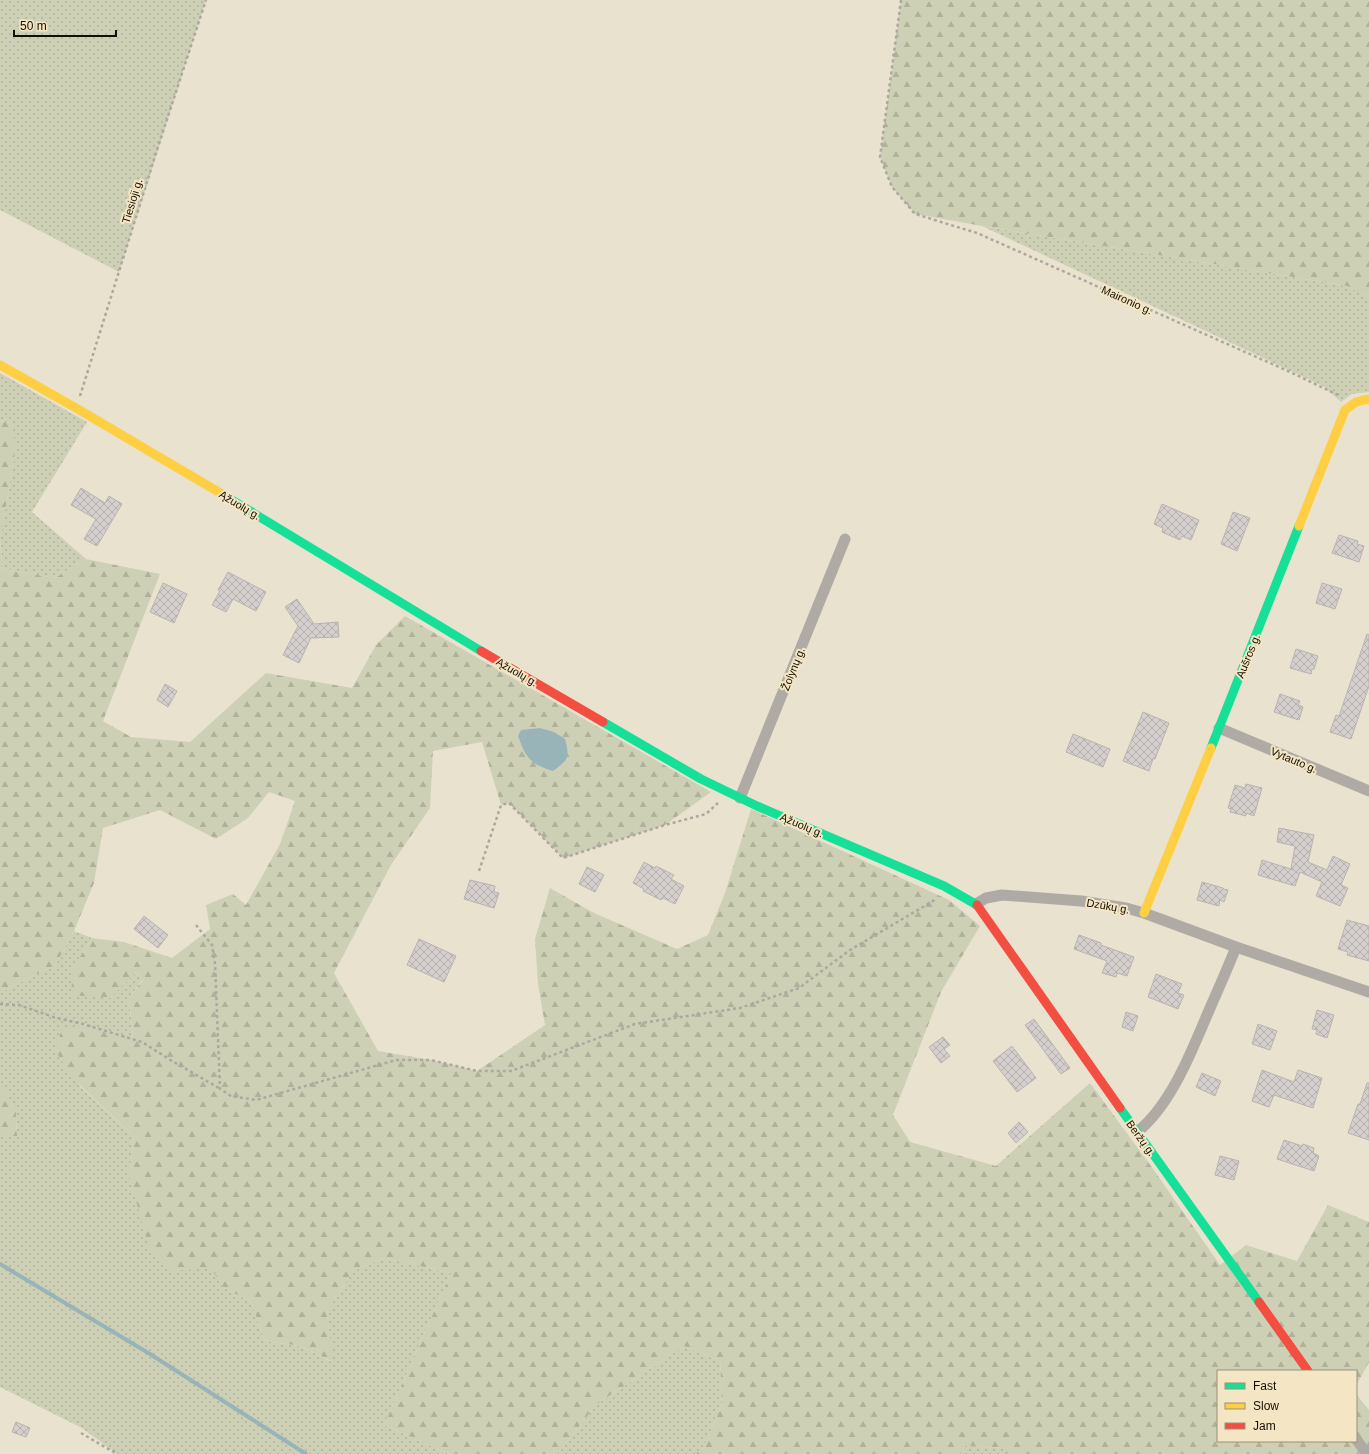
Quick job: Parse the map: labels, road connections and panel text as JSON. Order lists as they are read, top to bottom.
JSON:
{
  "streets": {
    "street": [
      "Ąžuolų g.",
      "Aušros g.",
      "Žolynų g.",
      "Vytauto g.",
      "Dzūkų g.",
      "Beržų g."
    ],
    "path": ["Tiesioji g.", "Maironio g."]
  },
  "crossings": [
    ["Tiesioji g.", "Ąžuolų g."],
    ["Maironio g.", "Aušros g."],
    ["Ąžuolų g.", "Žolynų g."],
    ["Ąžuolų g.", "Dzūkų g."],
    ["Ąžuolų g.", "Beržų g."],
    ["Aušros g.", "Vytauto g."],
    ["Aušros g.", "Dzūkų g."],
    ["Dzūkų g.", "Beržų g."]
  ],
  "legend": ["Fast", "Slow", "Jam"],
  "scale_bar": "50 m"
}
